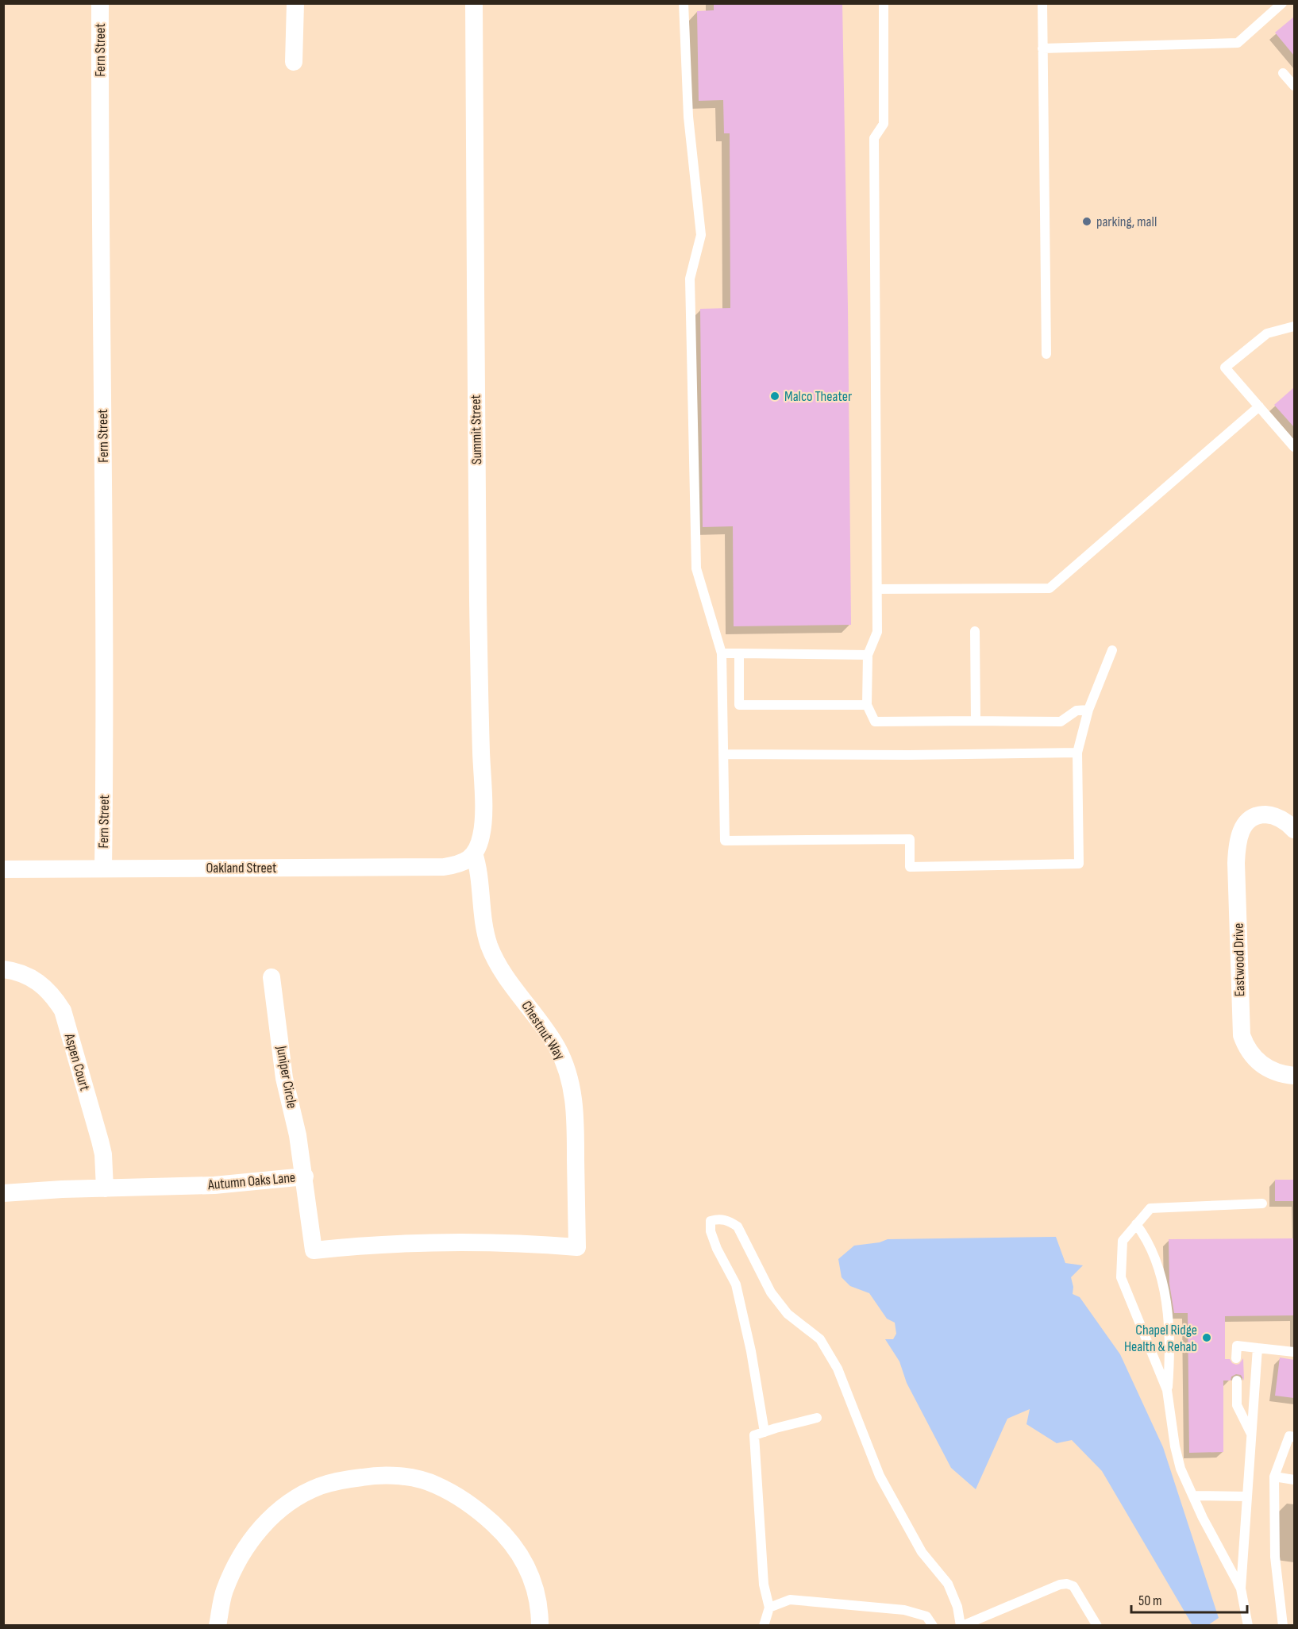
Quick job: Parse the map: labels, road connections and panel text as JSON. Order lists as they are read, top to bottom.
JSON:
{
  "streets": {
    "street": [
      "Fern Street",
      "Summit Street",
      "Oakland Street",
      "Eastwood Drive",
      "Chestnut Way",
      "Aspen Court",
      "Juniper Circle",
      "Autumn Oaks Lane"
    ]
  },
  "crossings": [
    ["Fern Street", "Oakland Street"],
    ["Summit Street", "Oakland Street"],
    ["Summit Street", "Chestnut Way"],
    ["Oakland Street", "Chestnut Way"],
    ["Chestnut Way", "Autumn Oaks Lane"],
    ["Aspen Court", "Autumn Oaks Lane"],
    ["Juniper Circle", "Autumn Oaks Lane"]
  ],
  "places": ["parking, mall", "Malco Theater", "Chapel Ridge Health & Rehab"],
  "scale_bar": "50 m"
}
